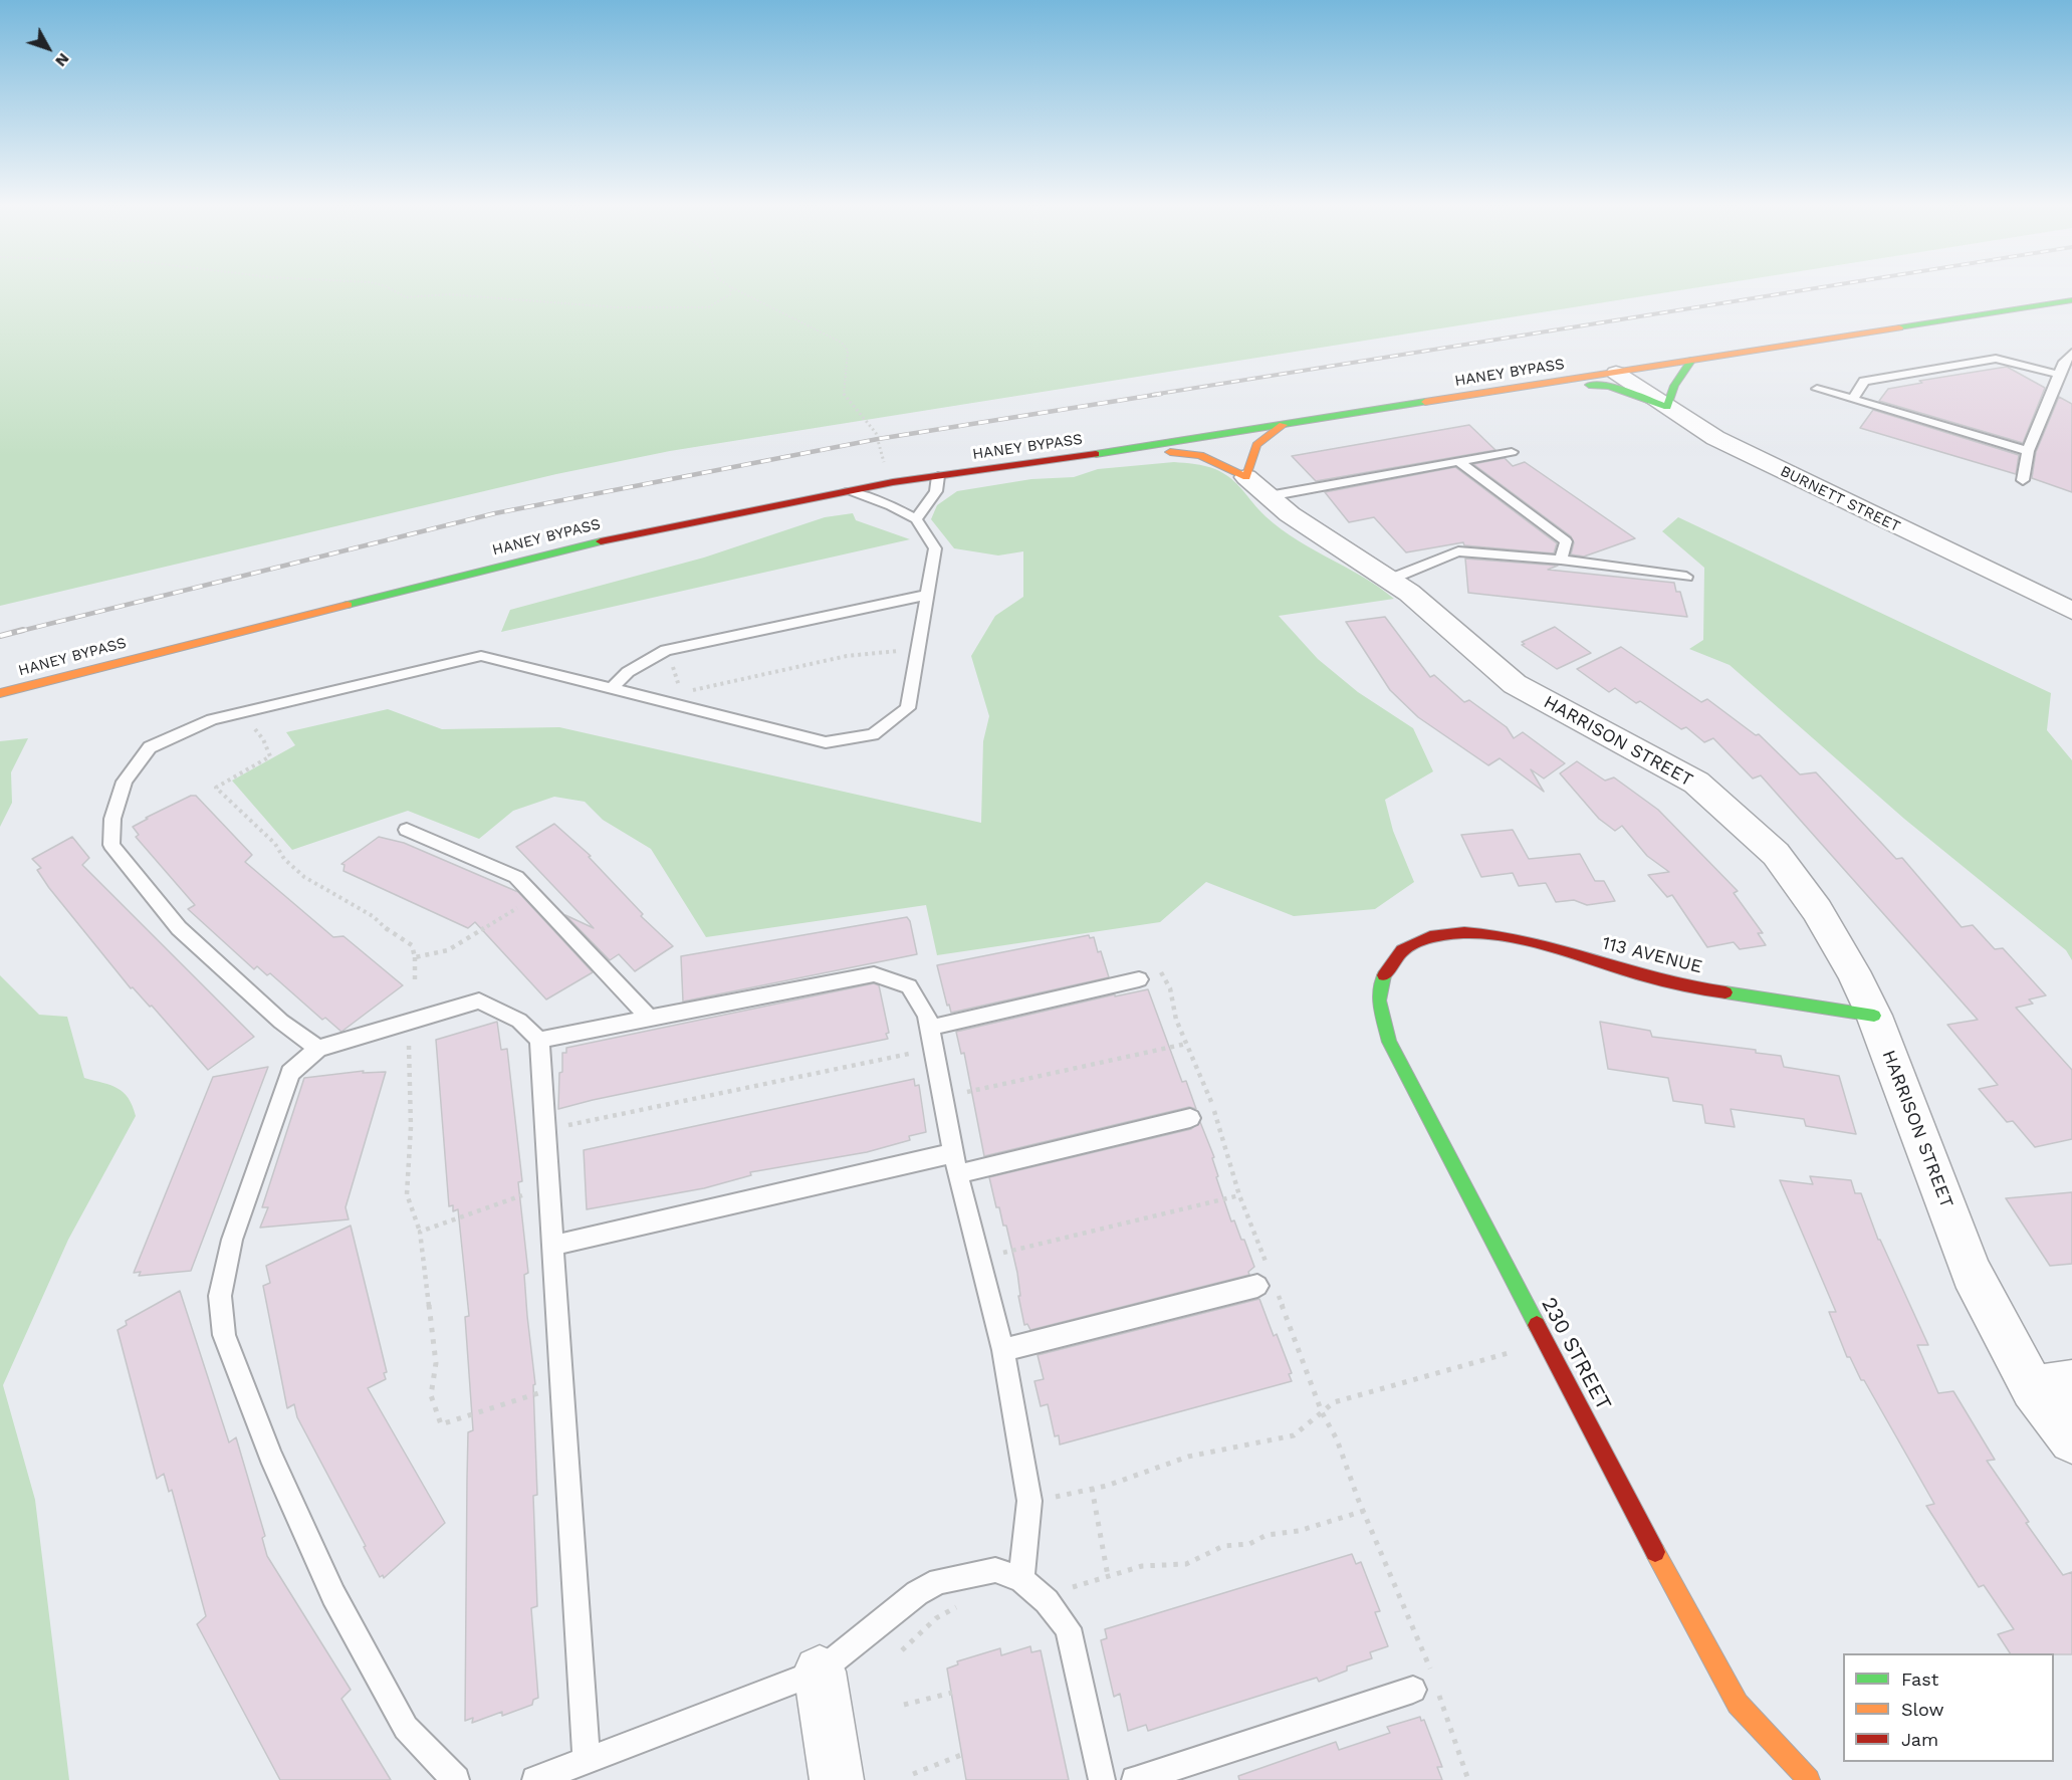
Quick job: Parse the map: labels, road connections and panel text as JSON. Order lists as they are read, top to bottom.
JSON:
{
  "streets": {
    "main road": ["HANEY BYPASS", "113 AVENUE", "230 STREET"],
    "street": ["BURNETT STREET", "HARRISON STREET"]
  },
  "crossings": [
    ["HANEY BYPASS", "BURNETT STREET"],
    ["HARRISON STREET", "113 AVENUE"],
    ["113 AVENUE", "230 STREET"]
  ],
  "legend": ["Fast", "Slow", "Jam"],
  "north": "bottom right"
}
